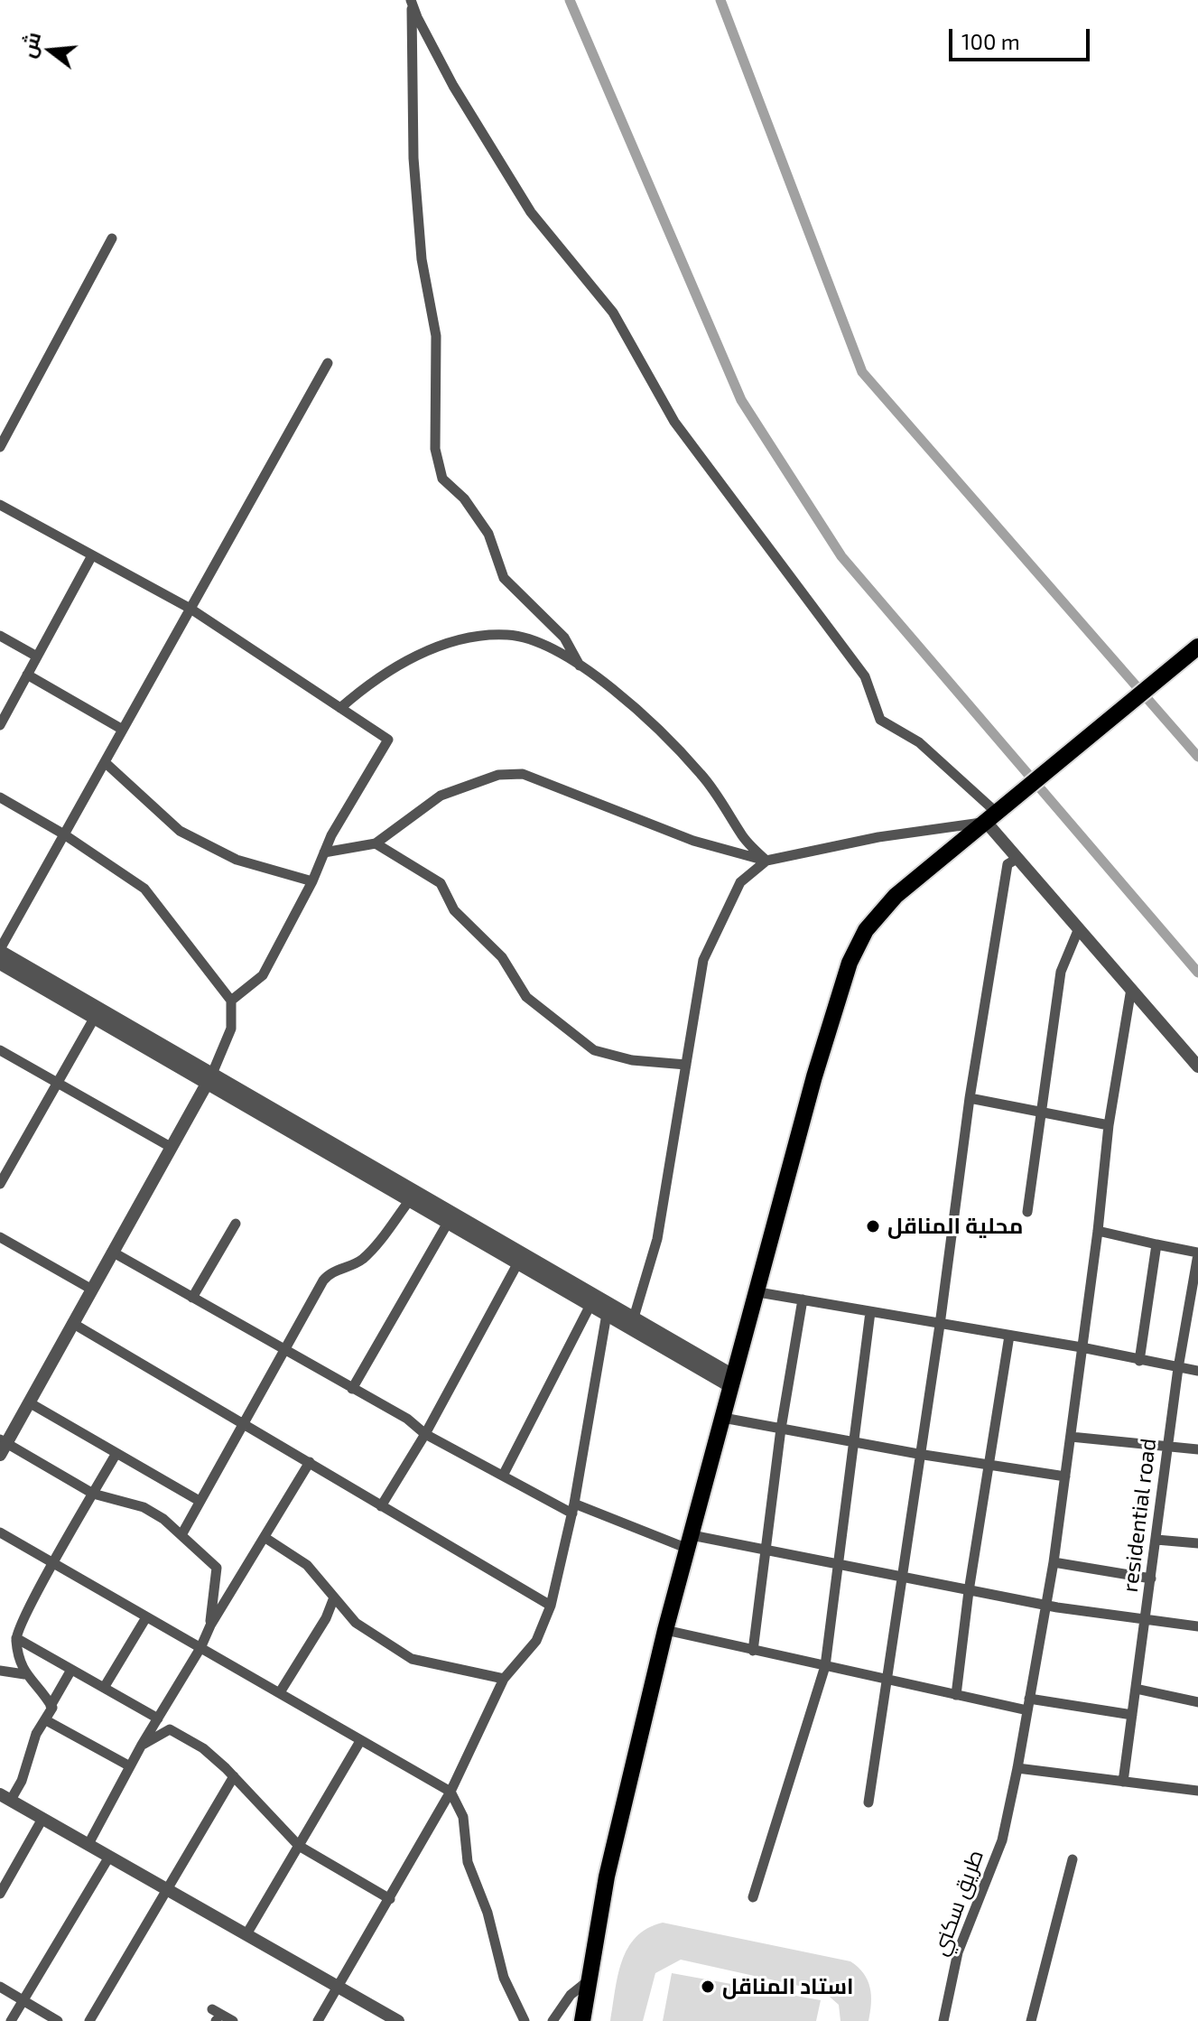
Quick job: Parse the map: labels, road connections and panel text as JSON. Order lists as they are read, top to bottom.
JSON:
{
  "streets": {
    "street": ["residential road", "طريق سكني"]
  },
  "places": ["محلية المناقل", "استاد المناقل"],
  "scale_bar": "100 m",
  "north": "left"
}
